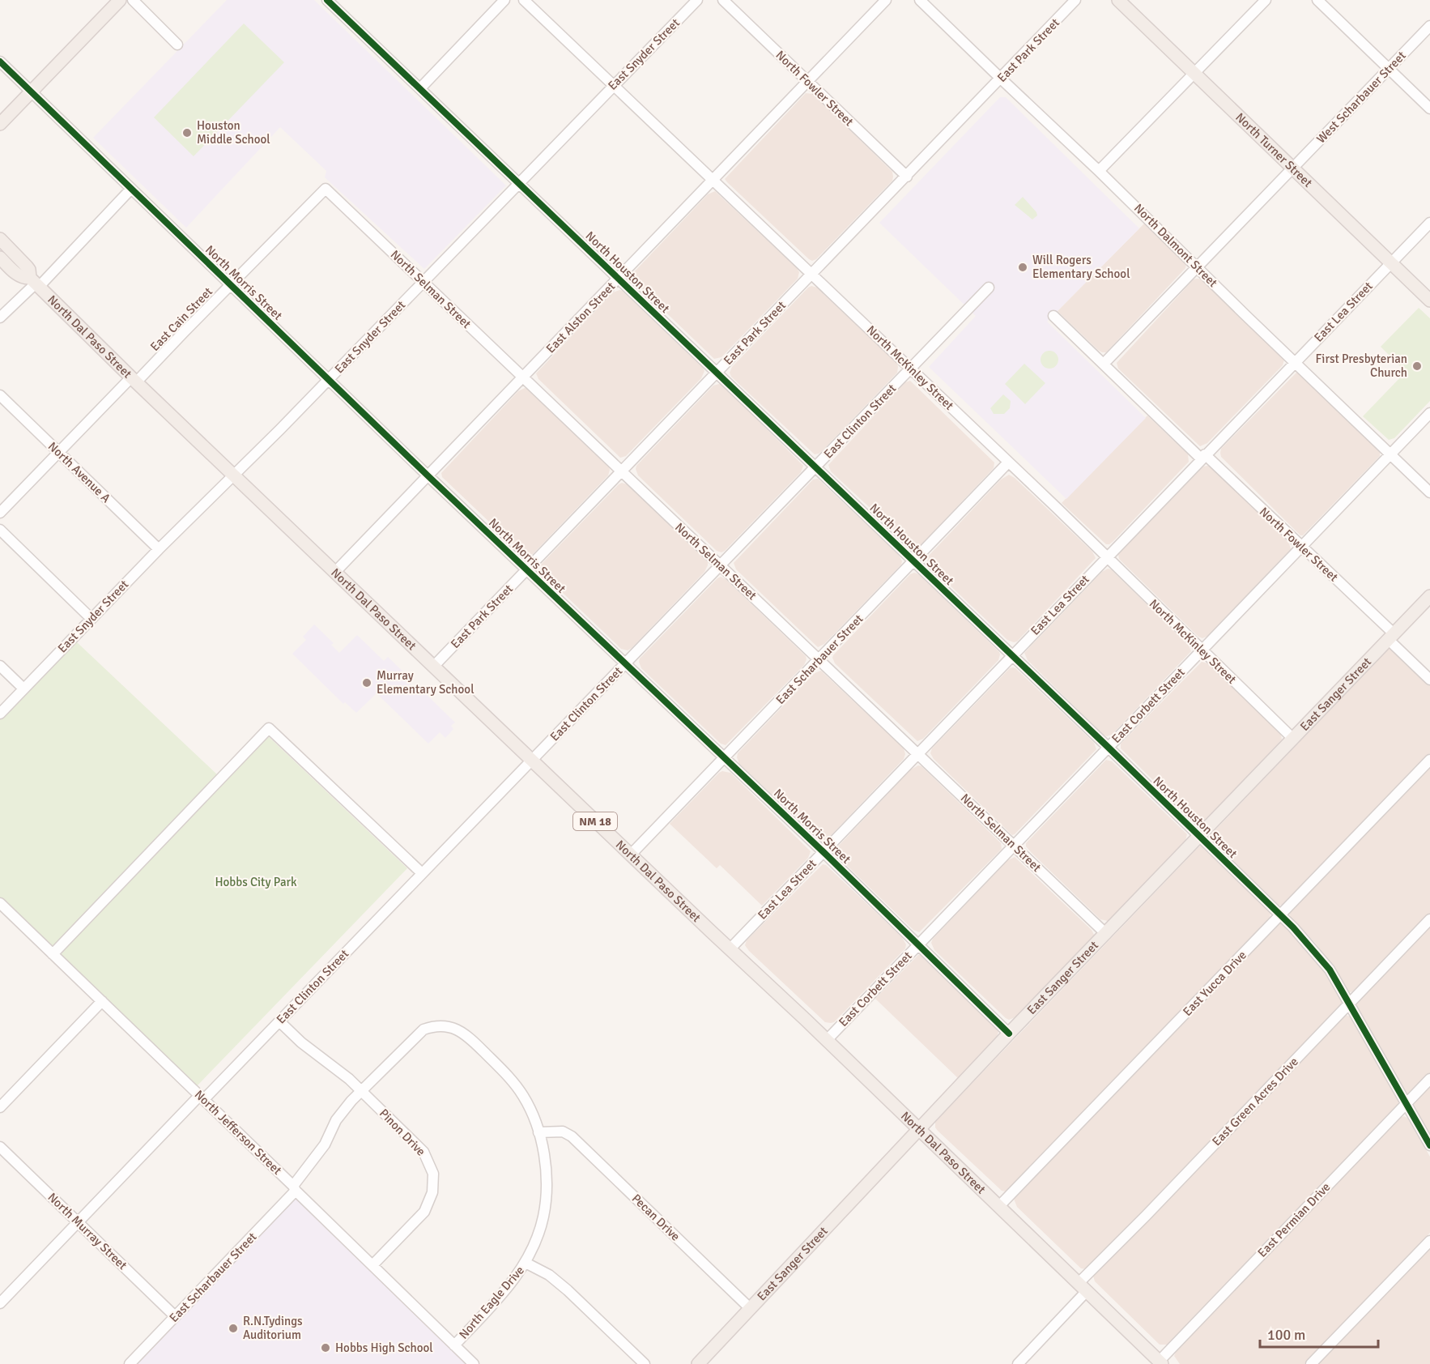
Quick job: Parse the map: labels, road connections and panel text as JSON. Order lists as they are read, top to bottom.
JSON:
{
  "streets": {
    "main road": [
      "North Turner Street",
      "North Dal Paso Street",
      "East Sanger Street",
      "NM 18"
    ],
    "street": [
      "East Park Street",
      "East Snyder Street",
      "North Fowler Street",
      "West Scharbauer Street",
      "North Dalmont Street",
      "North Houston Street",
      "North Morris Street",
      "North Selman Street",
      "East Lea Street",
      "East Alston Street",
      "East Cain Street",
      "North McKinley Street",
      "East Clinton Street",
      "North Avenue A",
      "East Scharbauer Street",
      "East Corbett Street",
      "East Yucca Drive",
      "East Green Acres Drive",
      "North Jefferson Street",
      "Pinon Drive",
      "Pecan Drive",
      "East Permian Drive",
      "North Murray Street",
      "North Eagle Drive"
    ]
  },
  "crossings": [
    ["East Park Street", "North Fowler Street"],
    ["East Park Street", "North Dalmont Street"],
    ["East Park Street", "North Houston Street"],
    ["East Park Street", "North Morris Street"],
    ["East Park Street", "North Selman Street"],
    ["East Park Street", "North Dal Paso Street"],
    ["East Park Street", "North McKinley Street"],
    ["East Snyder Street", "North Houston Street"],
    ["East Snyder Street", "North Morris Street"],
    ["East Snyder Street", "North Selman Street"],
    ["East Snyder Street", "North Dal Paso Street"],
    ["East Snyder Street", "North McKinley Street"],
    ["East Snyder Street", "North Avenue A"],
    ["North Fowler Street", "East Lea Street"],
    ["North Fowler Street", "East Alston Street"],
    ["North Fowler Street", "East Sanger Street"],
    ["North Fowler Street", "East Corbett Street"],
    ["West Scharbauer Street", "North Turner Street"],
    ["North Turner Street", "East Lea Street"],
    ["North Dalmont Street", "East Lea Street"],
    ["North Dalmont Street", "East Corbett Street"],
    ["North Houston Street", "East Lea Street"],
    ["North Houston Street", "East Alston Street"],
    ["North Houston Street", "East Clinton Street"],
    ["North Houston Street", "East Scharbauer Street"],
    ["North Houston Street", "East Sanger Street"],
    ["North Houston Street", "East Corbett Street"],
    ["North Houston Street", "East Yucca Drive"],
    ["North Houston Street", "East Green Acres Drive"],
    ["North Houston Street", "East Permian Drive"],
    ["North Morris Street", "East Lea Street"],
    ["North Morris Street", "East Alston Street"],
    ["North Morris Street", "East Cain Street"],
    ["North Morris Street", "East Clinton Street"],
    ["North Morris Street", "East Scharbauer Street"],
    ["North Morris Street", "East Sanger Street"],
    ["North Morris Street", "East Corbett Street"],
    ["North Selman Street", "East Lea Street"],
    ["North Selman Street", "East Alston Street"],
    ["North Selman Street", "East Cain Street"],
    ["North Selman Street", "East Clinton Street"],
    ["North Selman Street", "East Scharbauer Street"],
    ["North Selman Street", "East Sanger Street"],
    ["North Selman Street", "East Corbett Street"],
    ["East Lea Street", "North Dal Paso Street"],
    ["East Lea Street", "North McKinley Street"],
    ["East Alston Street", "North Dal Paso Street"],
    ["East Alston Street", "North McKinley Street"],
    ["East Cain Street", "North Dal Paso Street"],
    ["East Cain Street", "North Avenue A"],
    ["North Dal Paso Street", "East Clinton Street"],
    ["North Dal Paso Street", "East Scharbauer Street"],
    ["North Dal Paso Street", "East Sanger Street"],
    ["North Dal Paso Street", "East Corbett Street"],
    ["North Dal Paso Street", "East Yucca Drive"],
    ["North Dal Paso Street", "East Green Acres Drive"],
    ["North Dal Paso Street", "East Permian Drive"],
    ["North McKinley Street", "East Clinton Street"],
    ["North McKinley Street", "East Scharbauer Street"],
    ["North McKinley Street", "East Sanger Street"],
    ["North McKinley Street", "East Corbett Street"],
    ["East Clinton Street", "North Jefferson Street"],
    ["East Clinton Street", "Pinon Drive"],
    ["East Clinton Street", "North Murray Street"],
    ["East Scharbauer Street", "North Jefferson Street"],
    ["East Scharbauer Street", "Pinon Drive"],
    ["East Scharbauer Street", "North Murray Street"],
    ["East Scharbauer Street", "North Eagle Drive"],
    ["East Sanger Street", "Pecan Drive"],
    ["North Jefferson Street", "Pinon Drive"],
    ["North Jefferson Street", "North Eagle Drive"],
    ["Pinon Drive", "North Eagle Drive"],
    ["Pecan Drive", "North Eagle Drive"]
  ],
  "parks": ["Hobbs City Park"],
  "places": [
    "Houston Middle School",
    "Will Rogers Elementary School",
    "First Presbyterian Church",
    "Murray Elementary School",
    "R.N.Tydings Auditorium",
    "Hobbs High School"
  ],
  "scale_bar": "100 m"
}
